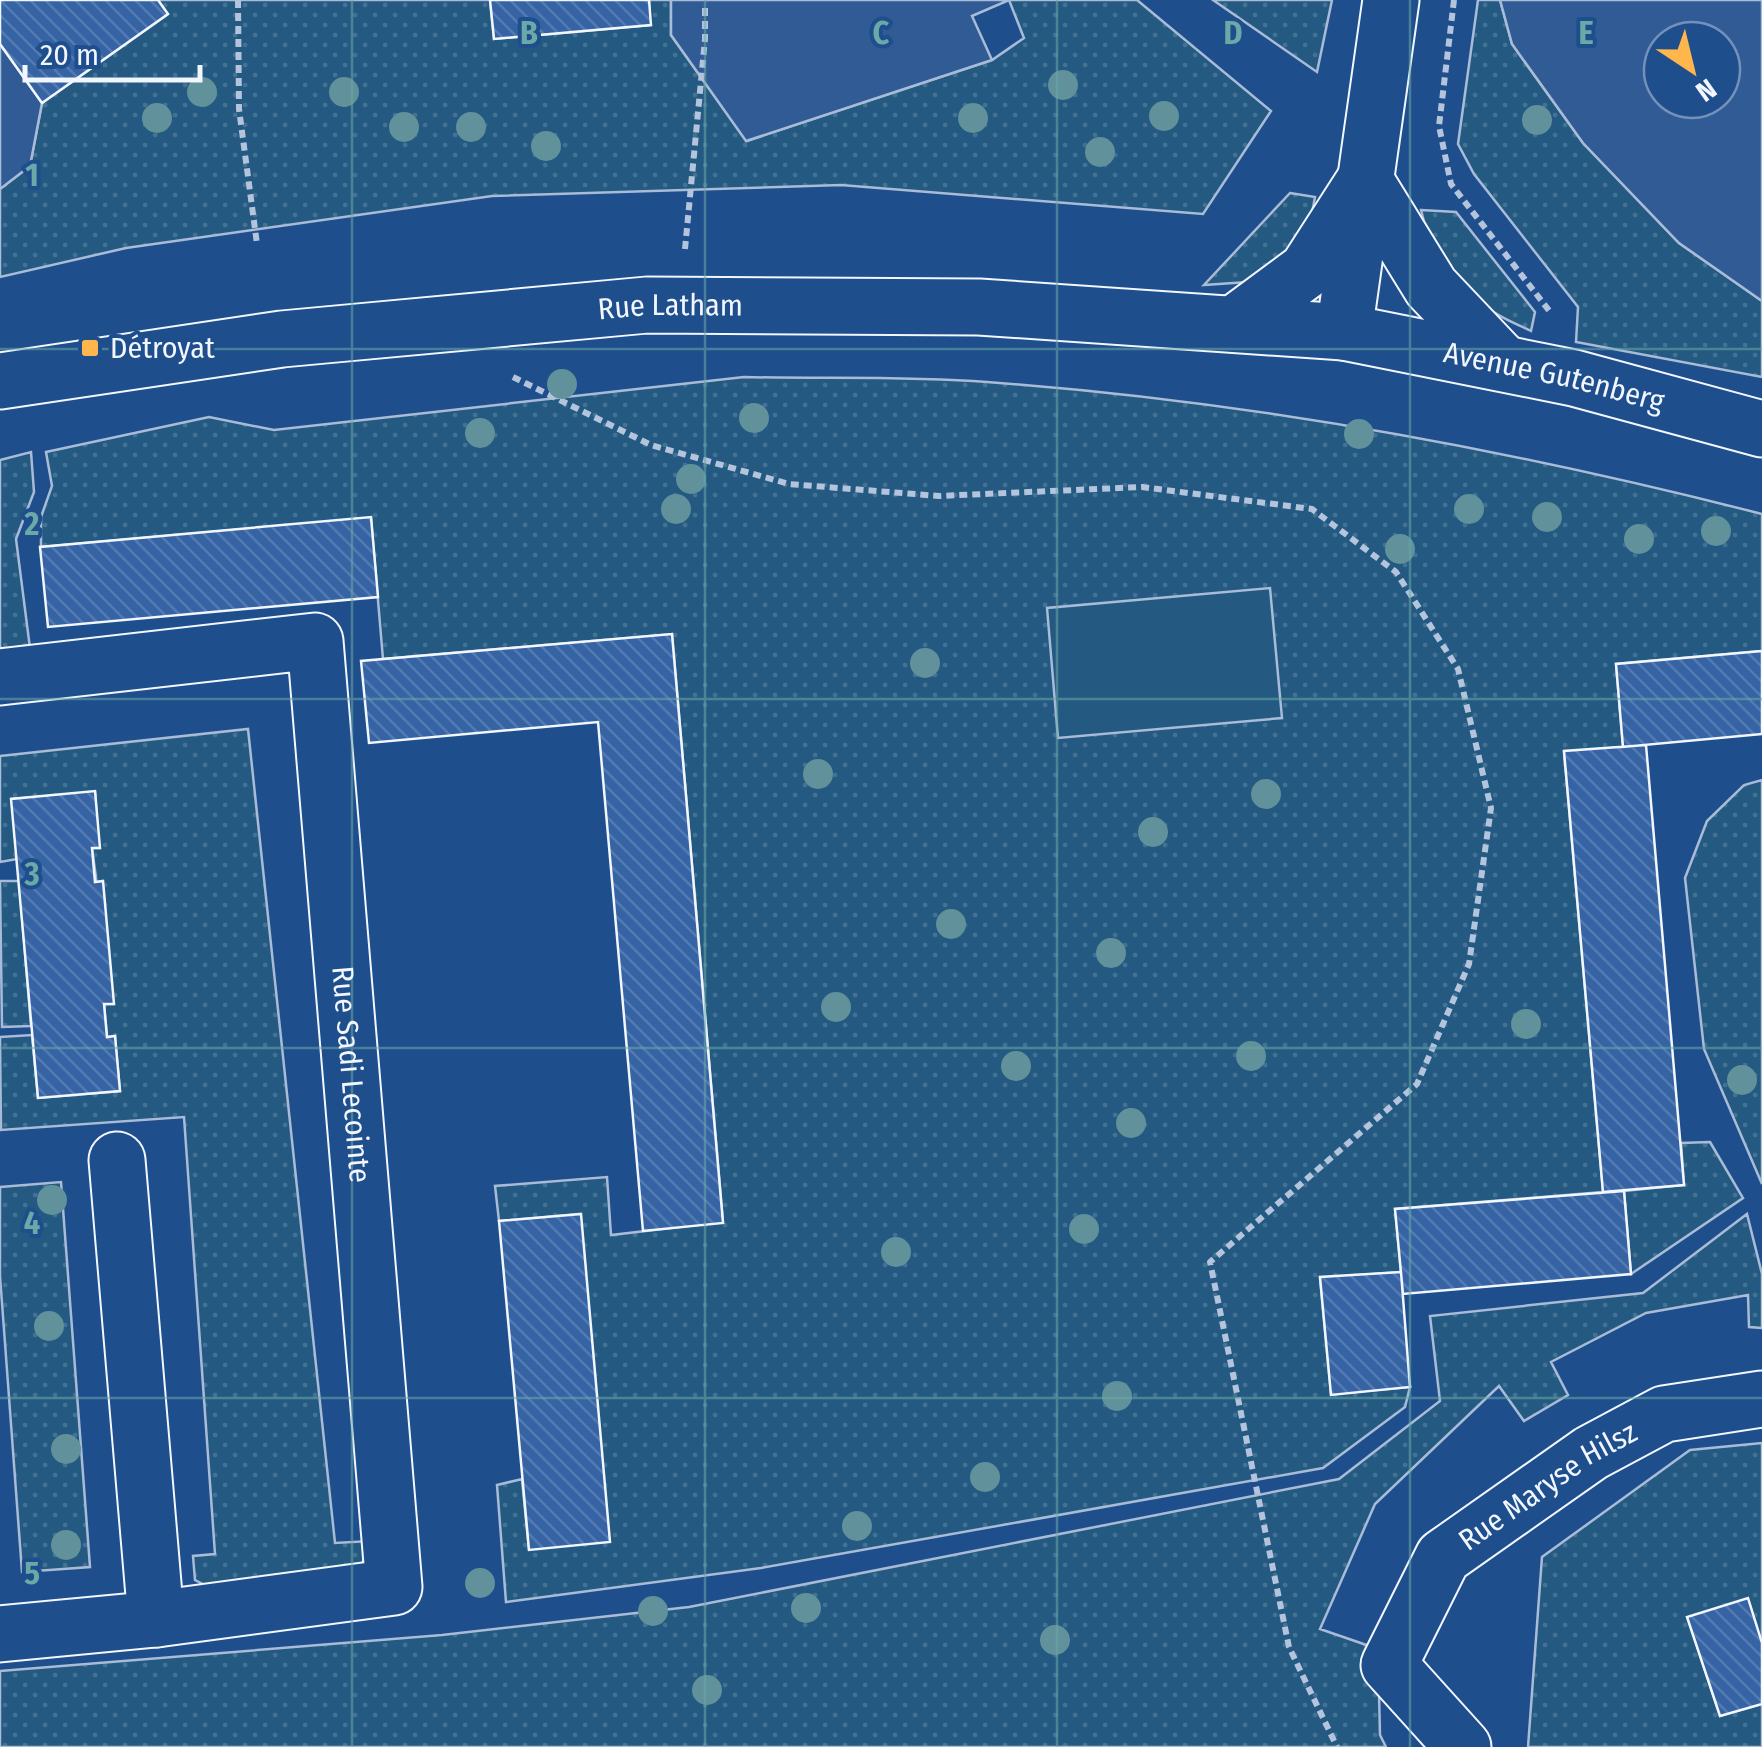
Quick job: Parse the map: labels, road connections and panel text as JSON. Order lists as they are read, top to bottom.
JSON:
{
  "streets": {
    "street": [
      "Rue Latham",
      "Avenue Gutenberg",
      "Rue Sadi Lecointe",
      "Rue Maryse Hilsz"
    ]
  },
  "crossings": [
    ["Rue Latham", "Avenue Gutenberg"]
  ],
  "places": {
    "transit": ["Détroyat"]
  },
  "scale_bar": "20 m",
  "north": "bottom right",
  "grid": {
    "columns": [
      "B",
      "C",
      "D",
      "E"
    ],
    "rows": [
      "1",
      "2",
      "3",
      "4",
      "5"
    ]
  }
}
